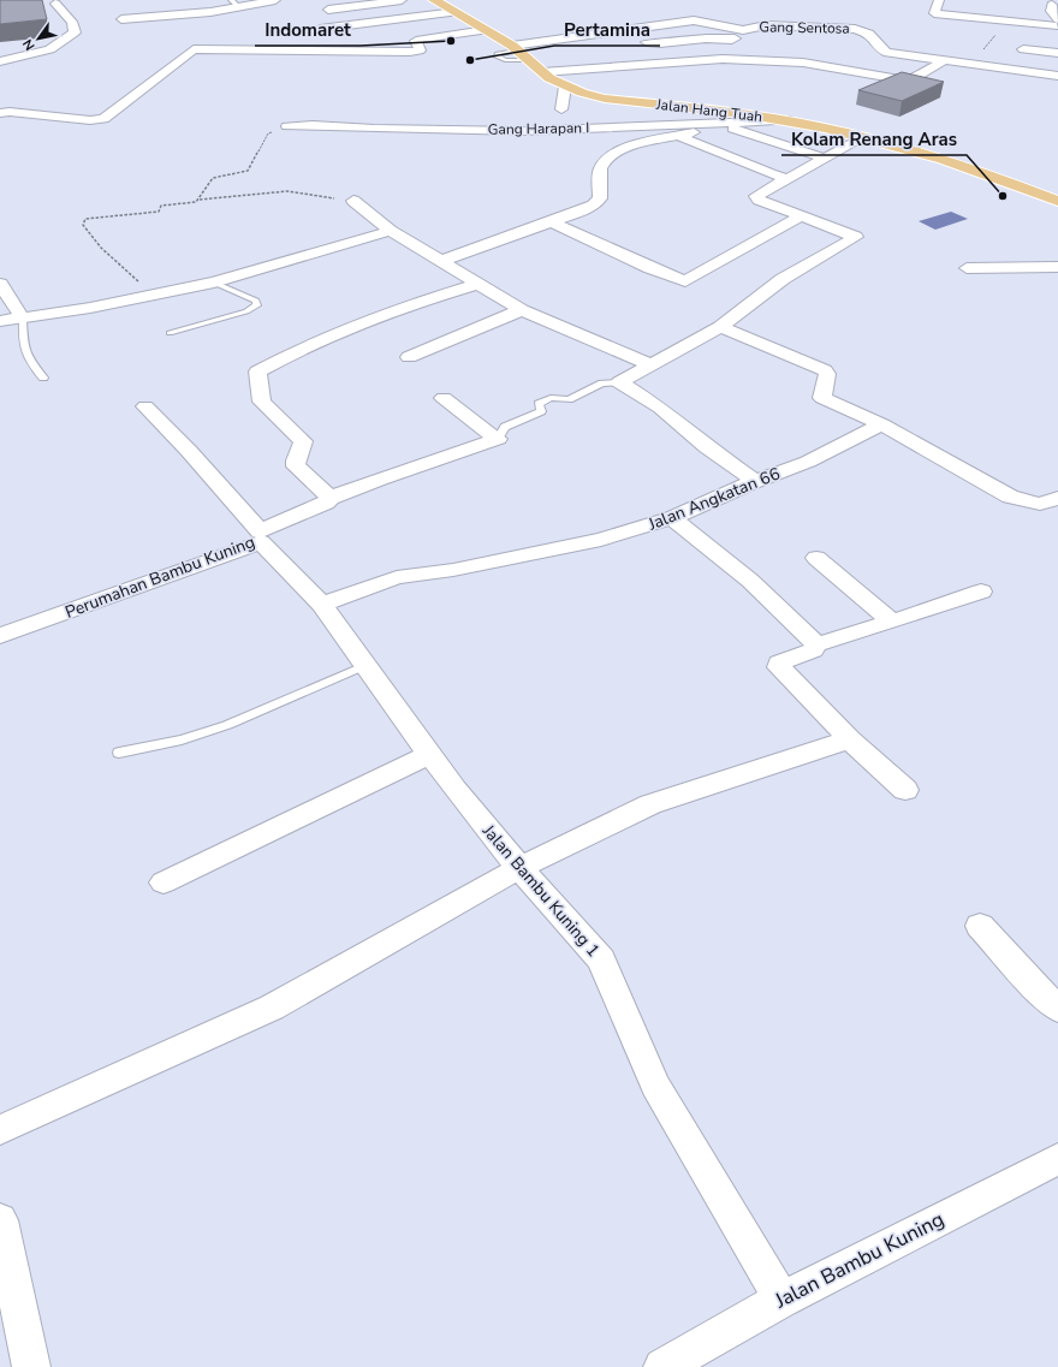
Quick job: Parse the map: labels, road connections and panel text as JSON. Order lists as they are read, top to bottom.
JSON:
{
  "streets": {
    "main road": ["Jalan Hang Tuah"],
    "street": [
      "Gang Sentosa",
      "Gang Harapan I",
      "Jalan Angkatan 66",
      "Perumahan Bambu Kuning",
      "Jalan Bambu Kuning 1",
      "Jalan Bambu Kuning"
    ]
  },
  "crossings": [
    ["Gang Sentosa", "Jalan Hang Tuah"],
    ["Jalan Hang Tuah", "Gang Harapan I"],
    ["Jalan Angkatan 66", "Jalan Bambu Kuning 1"],
    ["Perumahan Bambu Kuning", "Jalan Bambu Kuning 1"],
    ["Jalan Bambu Kuning 1", "Jalan Bambu Kuning"]
  ],
  "places": ["Indomaret", "Pertamina", "Kolam Renang Aras"],
  "north": "bottom left"
}
